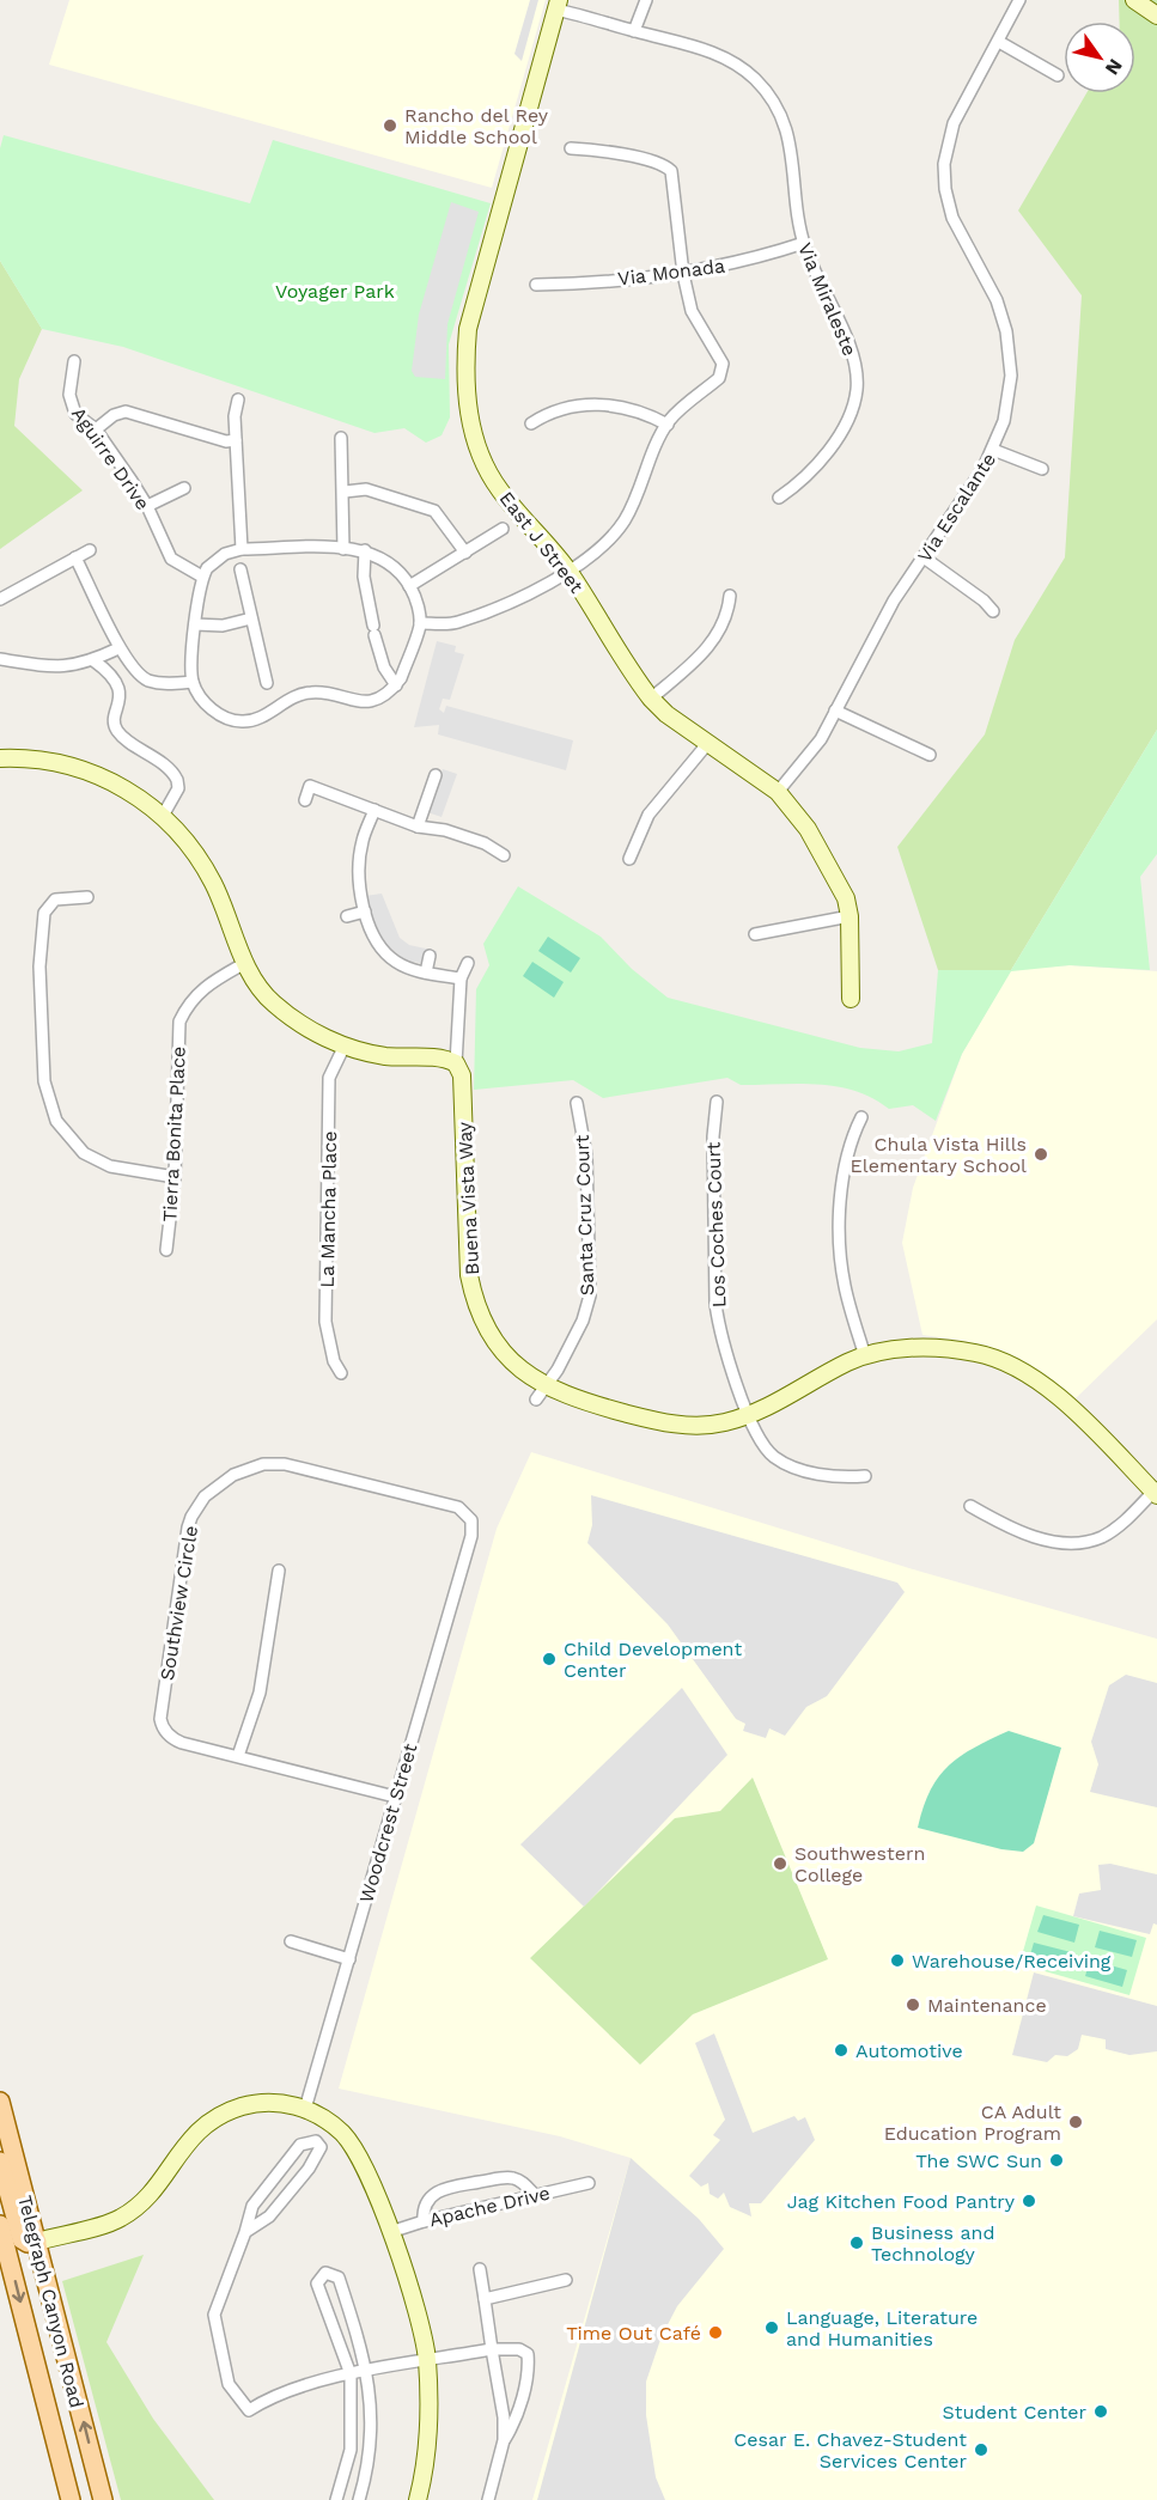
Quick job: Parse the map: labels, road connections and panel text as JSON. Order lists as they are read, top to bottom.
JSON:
{
  "streets": {
    "main road": ["Telegraph Canyon Road"],
    "street": [
      "Via Monada",
      "Via Miraleste",
      "Aguirre Drive",
      "Via Escalante",
      "East J Street",
      "Tierra Bonita Place",
      "Buena Vista Way",
      "La Mancha Place",
      "Santa Cruz Court",
      "Los Coches Court",
      "Southview Circle",
      "Woodcrest Street",
      "Apache Drive"
    ]
  },
  "crossings": [
    ["Via Monada", "Via Miraleste"],
    ["Via Miraleste", "East J Street"],
    ["Via Escalante", "East J Street"],
    ["Buena Vista Way", "Santa Cruz Court"],
    ["Buena Vista Way", "Los Coches Court"],
    ["Southview Circle", "Woodcrest Street"]
  ],
  "parks": ["Voyager Park"],
  "places": [
    "Rancho del Rey Middle School",
    "Chula Vista Hills Elementary School",
    "Child Development Center",
    "Southwestern College",
    "Warehouse/Receiving",
    "Maintenance",
    "Automotive",
    "CA Adult Education Program",
    "The SWC Sun",
    "Jag Kitchen Food Pantry",
    "Business and Technology",
    "Language, Literature and Humanities",
    "Time Out Café",
    "Student Center",
    "Cesar E. Chavez-Student Services Center"
  ],
  "north": "bottom right"
}
